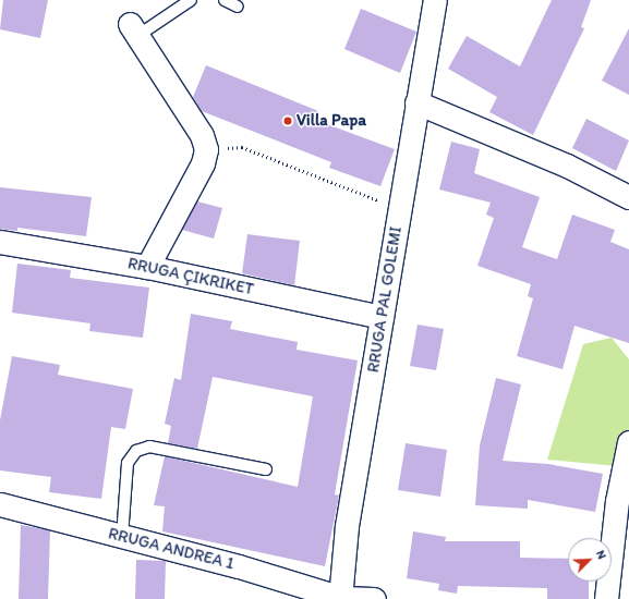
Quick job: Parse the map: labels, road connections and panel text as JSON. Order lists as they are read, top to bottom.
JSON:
{
  "streets": {
    "street": ["RRUGA ÇIKRIKET", "RRUGA PAL GOLEMI", "RRUGA ANDREA 1"]
  },
  "crossings": [
    ["RRUGA ÇIKRIKET", "RRUGA PAL GOLEMI"],
    ["RRUGA PAL GOLEMI", "RRUGA ANDREA 1"]
  ],
  "places": ["Villa Papa"],
  "north": "top right"
}
